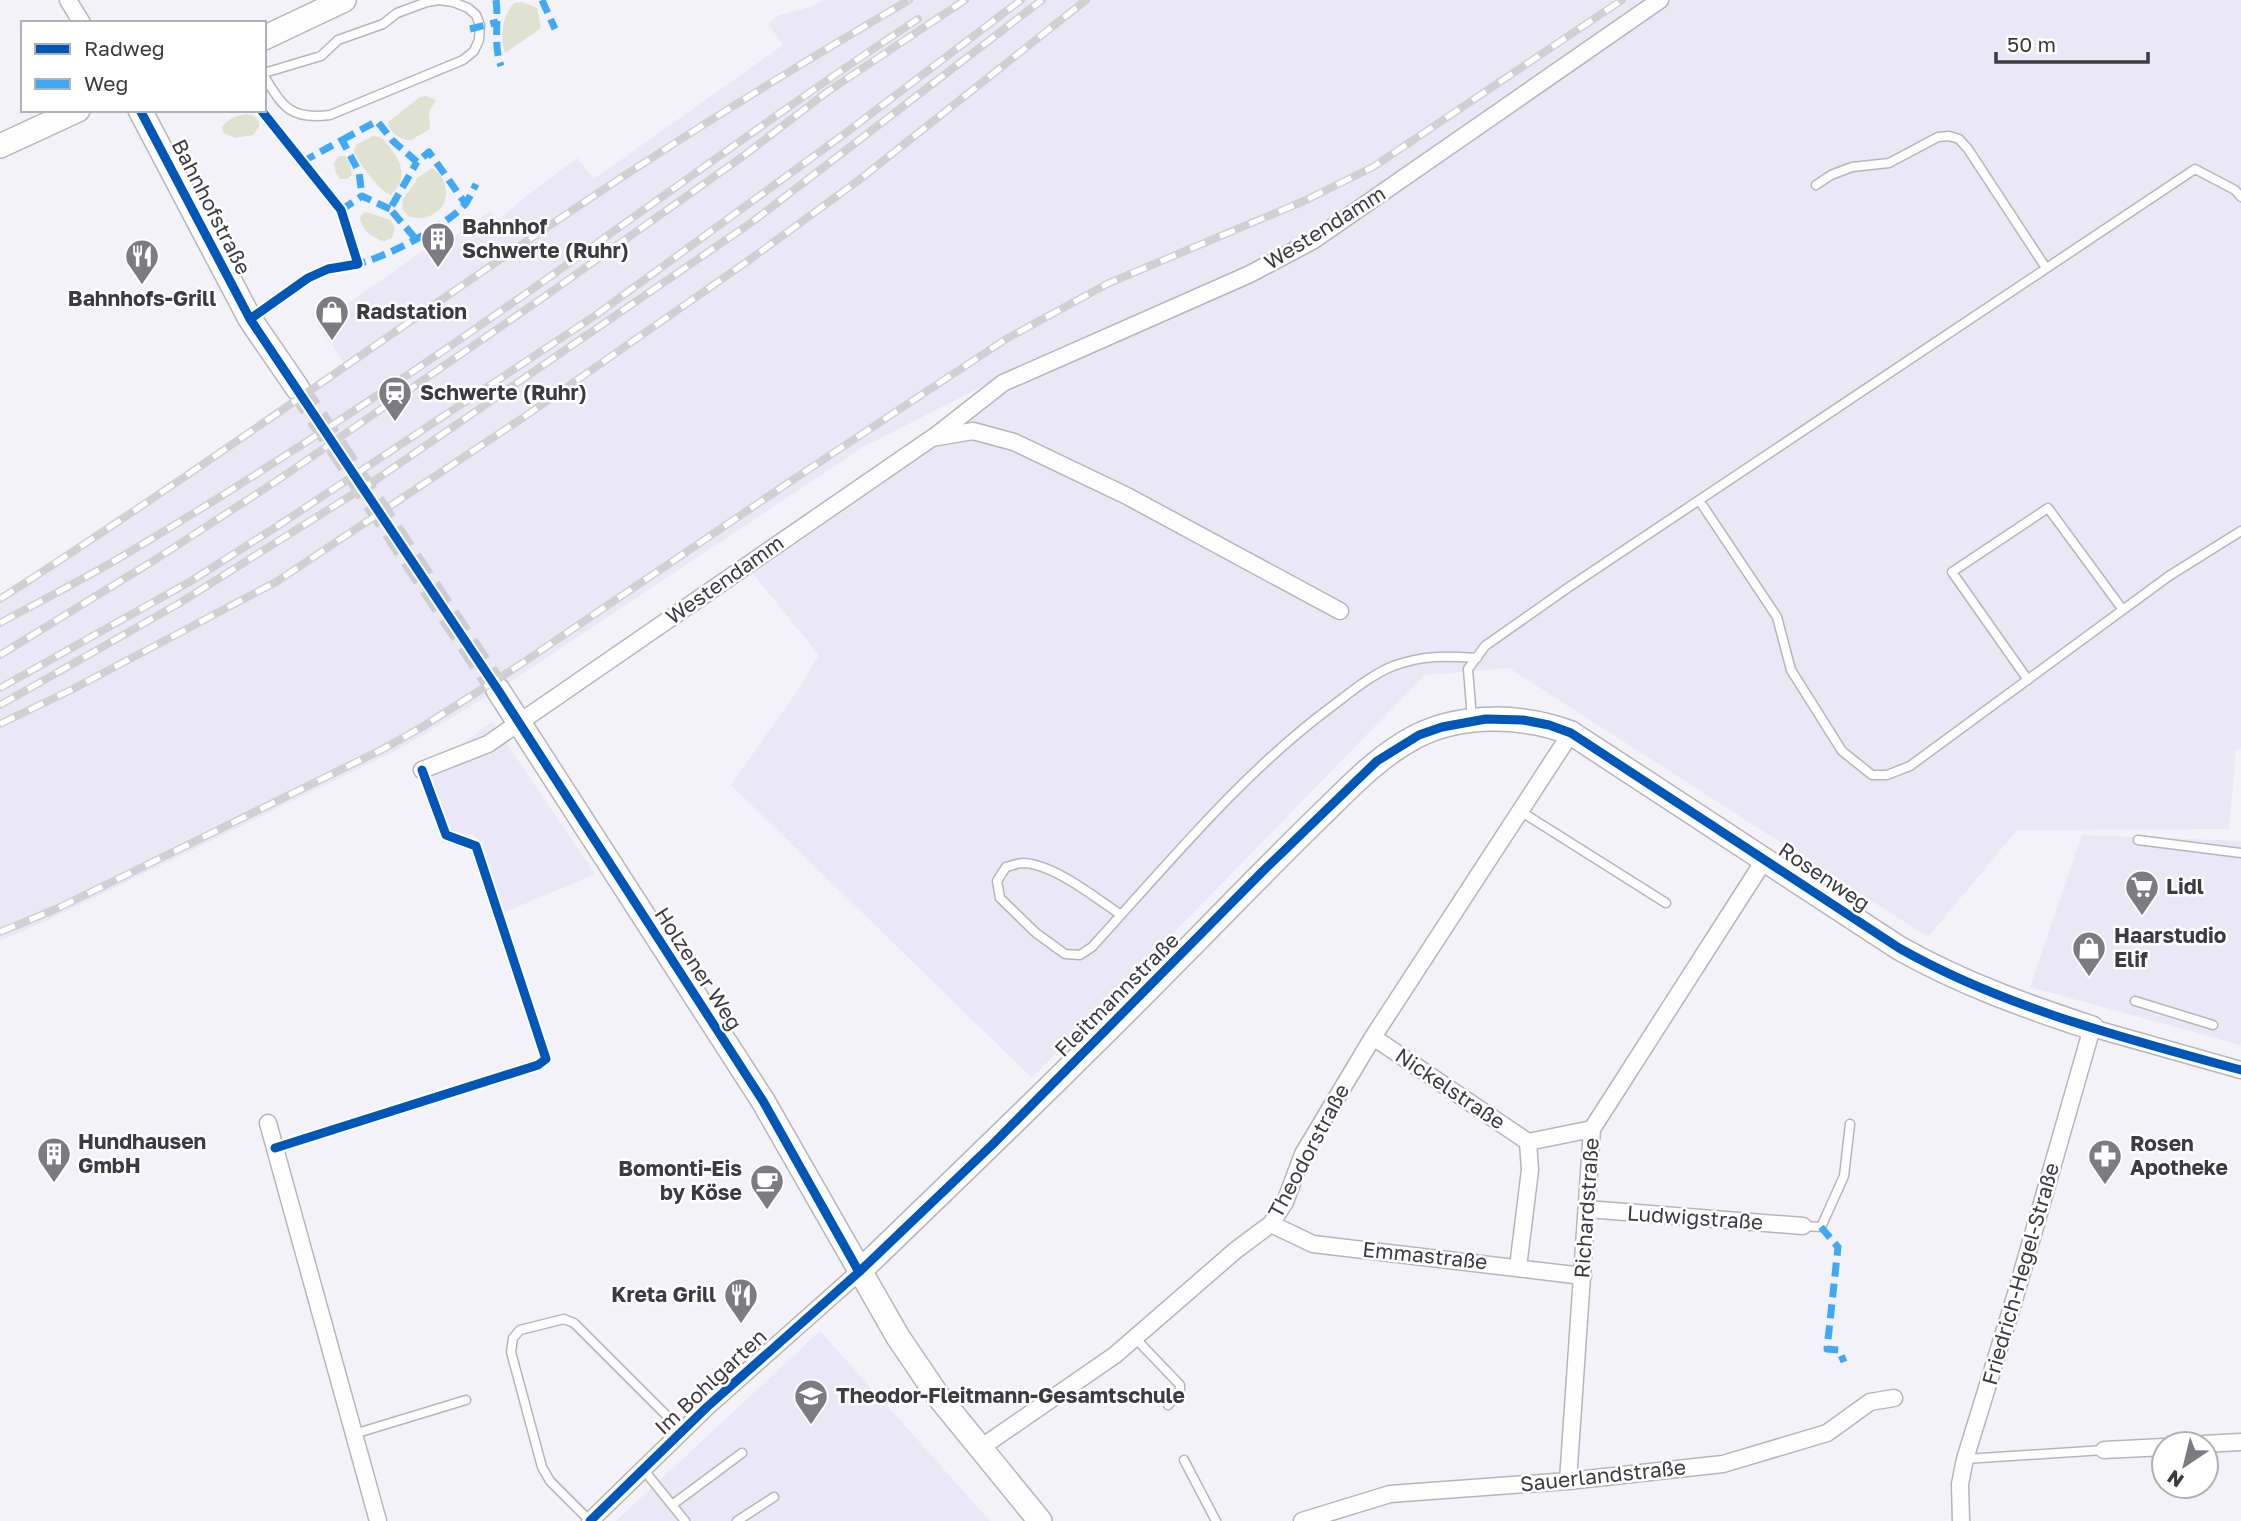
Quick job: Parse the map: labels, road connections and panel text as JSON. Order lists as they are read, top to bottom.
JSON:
{
  "streets": {
    "street": [
      "Bahnhofstraße",
      "Westendamm",
      "Rosenweg",
      "Holzener Weg",
      "Fleitmannstraße",
      "Nickelstraße",
      "Theodorstraße",
      "Richardstraße",
      "Ludwigstraße",
      "Emmastraße",
      "Friedrich-Hegel-Straße",
      "Im Bohlgarten",
      "Sauerlandstraße"
    ]
  },
  "crossings": [
    ["Westendamm", "Holzener Weg"],
    ["Rosenweg", "Fleitmannstraße"],
    ["Rosenweg", "Theodorstraße"],
    ["Rosenweg", "Richardstraße"],
    ["Rosenweg", "Friedrich-Hegel-Straße"],
    ["Holzener Weg", "Fleitmannstraße"],
    ["Holzener Weg", "Theodorstraße"],
    ["Holzener Weg", "Im Bohlgarten"],
    ["Fleitmannstraße", "Im Bohlgarten"],
    ["Nickelstraße", "Theodorstraße"],
    ["Theodorstraße", "Emmastraße"],
    ["Richardstraße", "Ludwigstraße"],
    ["Richardstraße", "Emmastraße"],
    ["Richardstraße", "Sauerlandstraße"]
  ],
  "places": {
    "building": ["Bahnhof Schwerte (Ruhr)", "Hundhausen GmbH"],
    "restaurant": ["Bahnhofs-Grill", "Kreta Grill"],
    "shop": ["Radstation", "Haarstudio Elif"],
    "station": ["Schwerte (Ruhr)"],
    "supermarket": ["Lidl"],
    "pharmacy": ["Rosen Apotheke"],
    "cafe": ["Bomonti-Eis by Köse"],
    "school or university": ["Theodor-Fleitmann-Gesamtschule"]
  },
  "legend": ["Radweg", "Weg"],
  "scale_bar": "50 m",
  "north": "bottom left"
}
